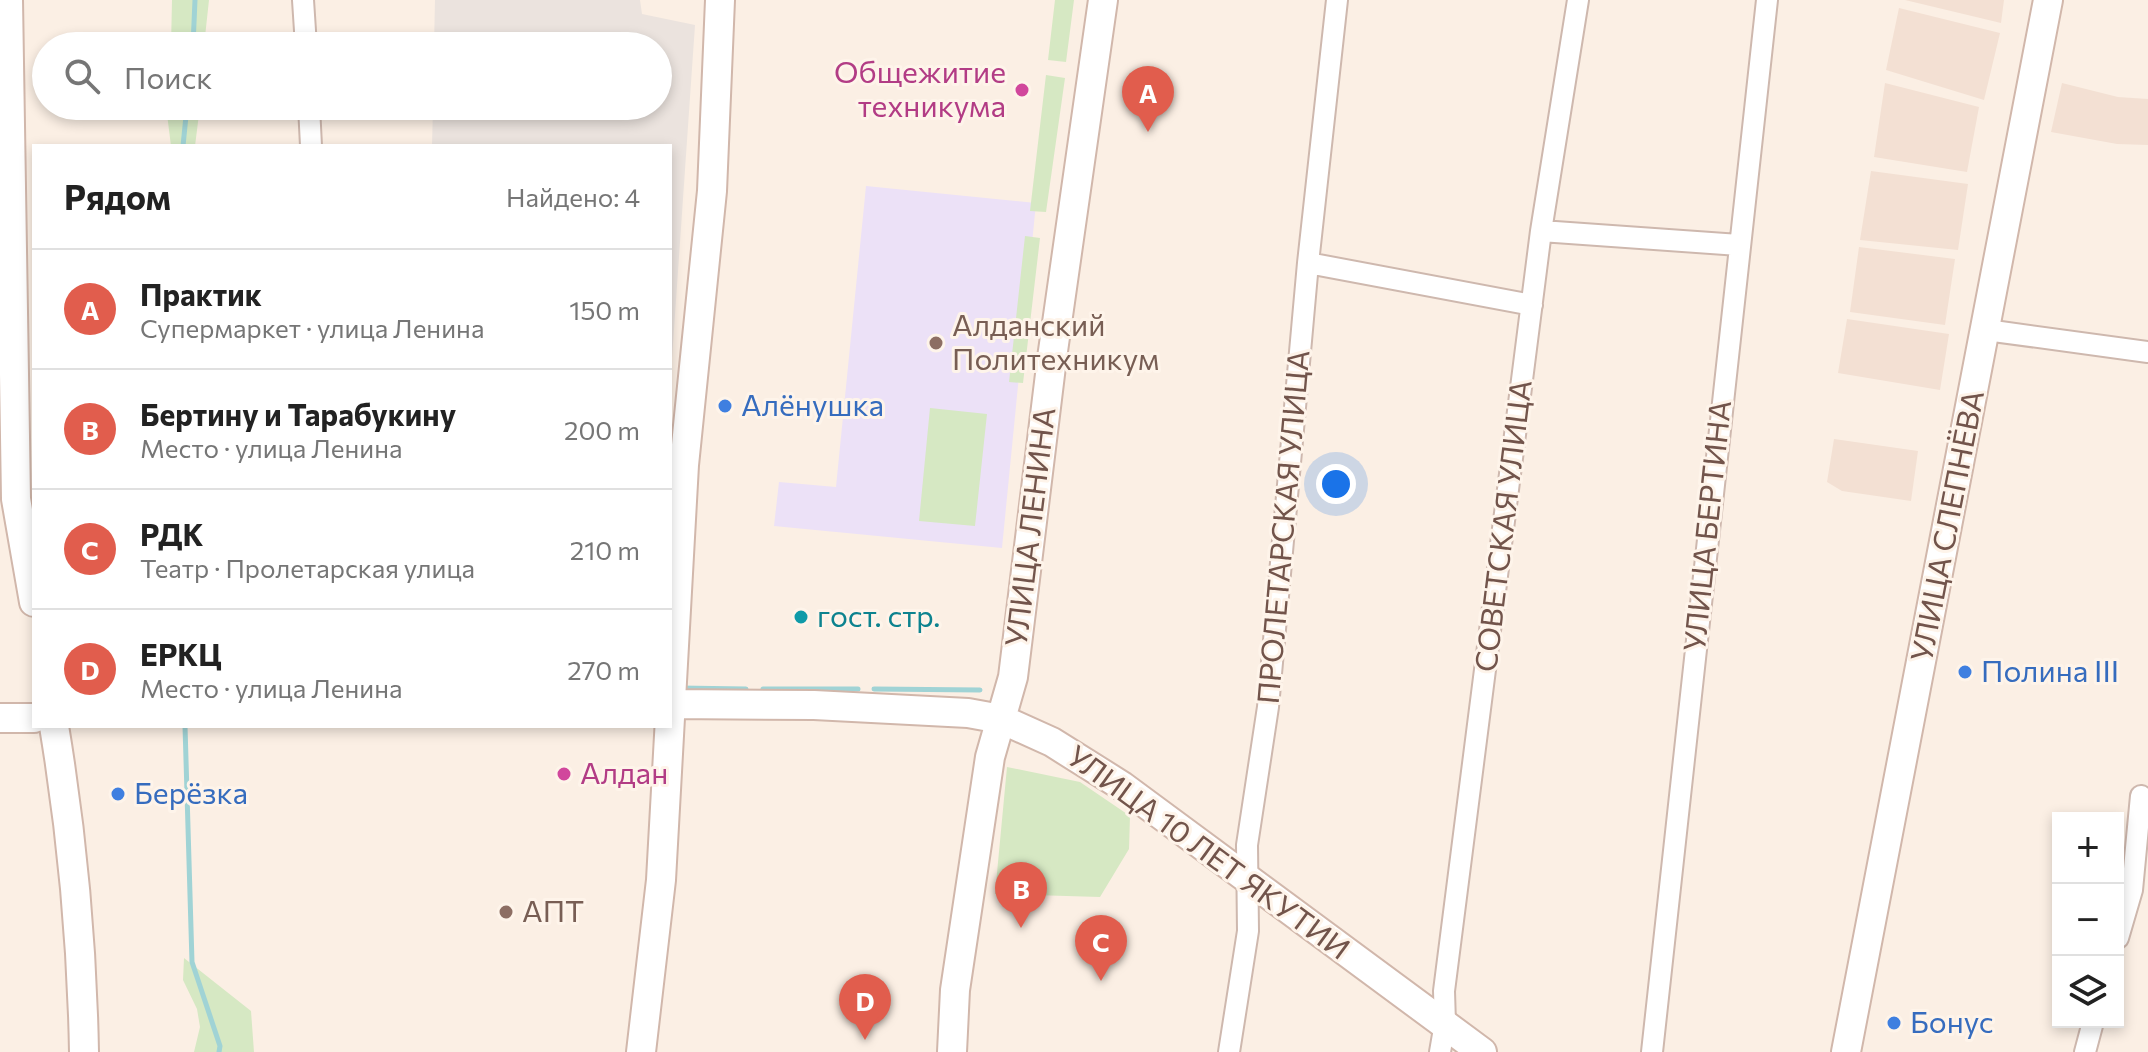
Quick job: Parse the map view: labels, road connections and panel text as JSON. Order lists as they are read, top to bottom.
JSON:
{
  "streets": {
    "street": [
      "СОВЕТСКАЯ УЛИЦА",
      "УЛИЦА БЕРТИНА",
      "УЛИЦА СЛЕПНЁВА",
      "УЛИЦА ЛЕНИНА",
      "ПРОЛЕТАРСКАЯ УЛИЦА",
      "УЛИЦА 10 ЛЕТ ЯКУТИИ"
    ]
  },
  "crossings": [
    ["СОВЕТСКАЯ УЛИЦА", "УЛИЦА 10 ЛЕТ ЯКУТИИ"],
    ["УЛИЦА ЛЕНИНА", "УЛИЦА 10 ЛЕТ ЯКУТИИ"],
    ["ПРОЛЕТАРСКАЯ УЛИЦА", "УЛИЦА 10 ЛЕТ ЯКУТИИ"]
  ],
  "places": [
    "Общежитие техникума",
    "Алданский Политехникум",
    "Алёнушка",
    "гост. стр.",
    "Полина III",
    "Алдан",
    "Берёзка",
    "АПТ",
    "Бонус"
  ],
  "page": {
    "search": "Поиск",
    "pins": [
      "A",
      "B",
      "C",
      "D"
    ],
    "heading": ["Рядом", "Найдено: 4"],
    "list": [
      {
        "mark": "A",
        "name": "Практик",
        "note": "Супермаркет · улица Ленина",
        "value": "150 m"
      },
      {
        "mark": "B",
        "name": "Бертину и Тарабукину",
        "note": "Место · улица Ленина",
        "value": "200 m"
      },
      {
        "mark": "C",
        "name": "РДК",
        "note": "Театр · Пролетарская улица",
        "value": "210 m"
      },
      {
        "mark": "D",
        "name": "ЕРКЦ",
        "note": "Место · улица Ленина",
        "value": "270 m"
      }
    ],
    "map_buttons": ["+", "−"]
  }
}
